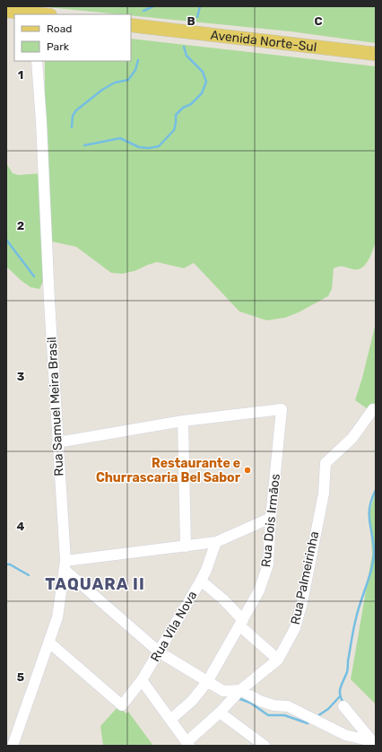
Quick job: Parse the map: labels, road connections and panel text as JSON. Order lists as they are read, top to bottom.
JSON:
{
  "streets": {
    "main road": ["Avenida Norte-Sul"],
    "street": [
      "Rua Samuel Meira Brasil",
      "Rua Dois Irmãos",
      "Rua Palmeirinha",
      "Rua Vila Nova"
    ]
  },
  "crossings": [
    ["Rua Samuel Meira Brasil", "Rua Vila Nova"]
  ],
  "districts": ["TAQUARA II"],
  "places": ["Restaurante e Churrascaria Bel Sabor"],
  "legend": ["Road", "Park"],
  "grid": {
    "columns": ["B", "C"],
    "rows": [
      "1",
      "2",
      "3",
      "4",
      "5"
    ]
  }
}
